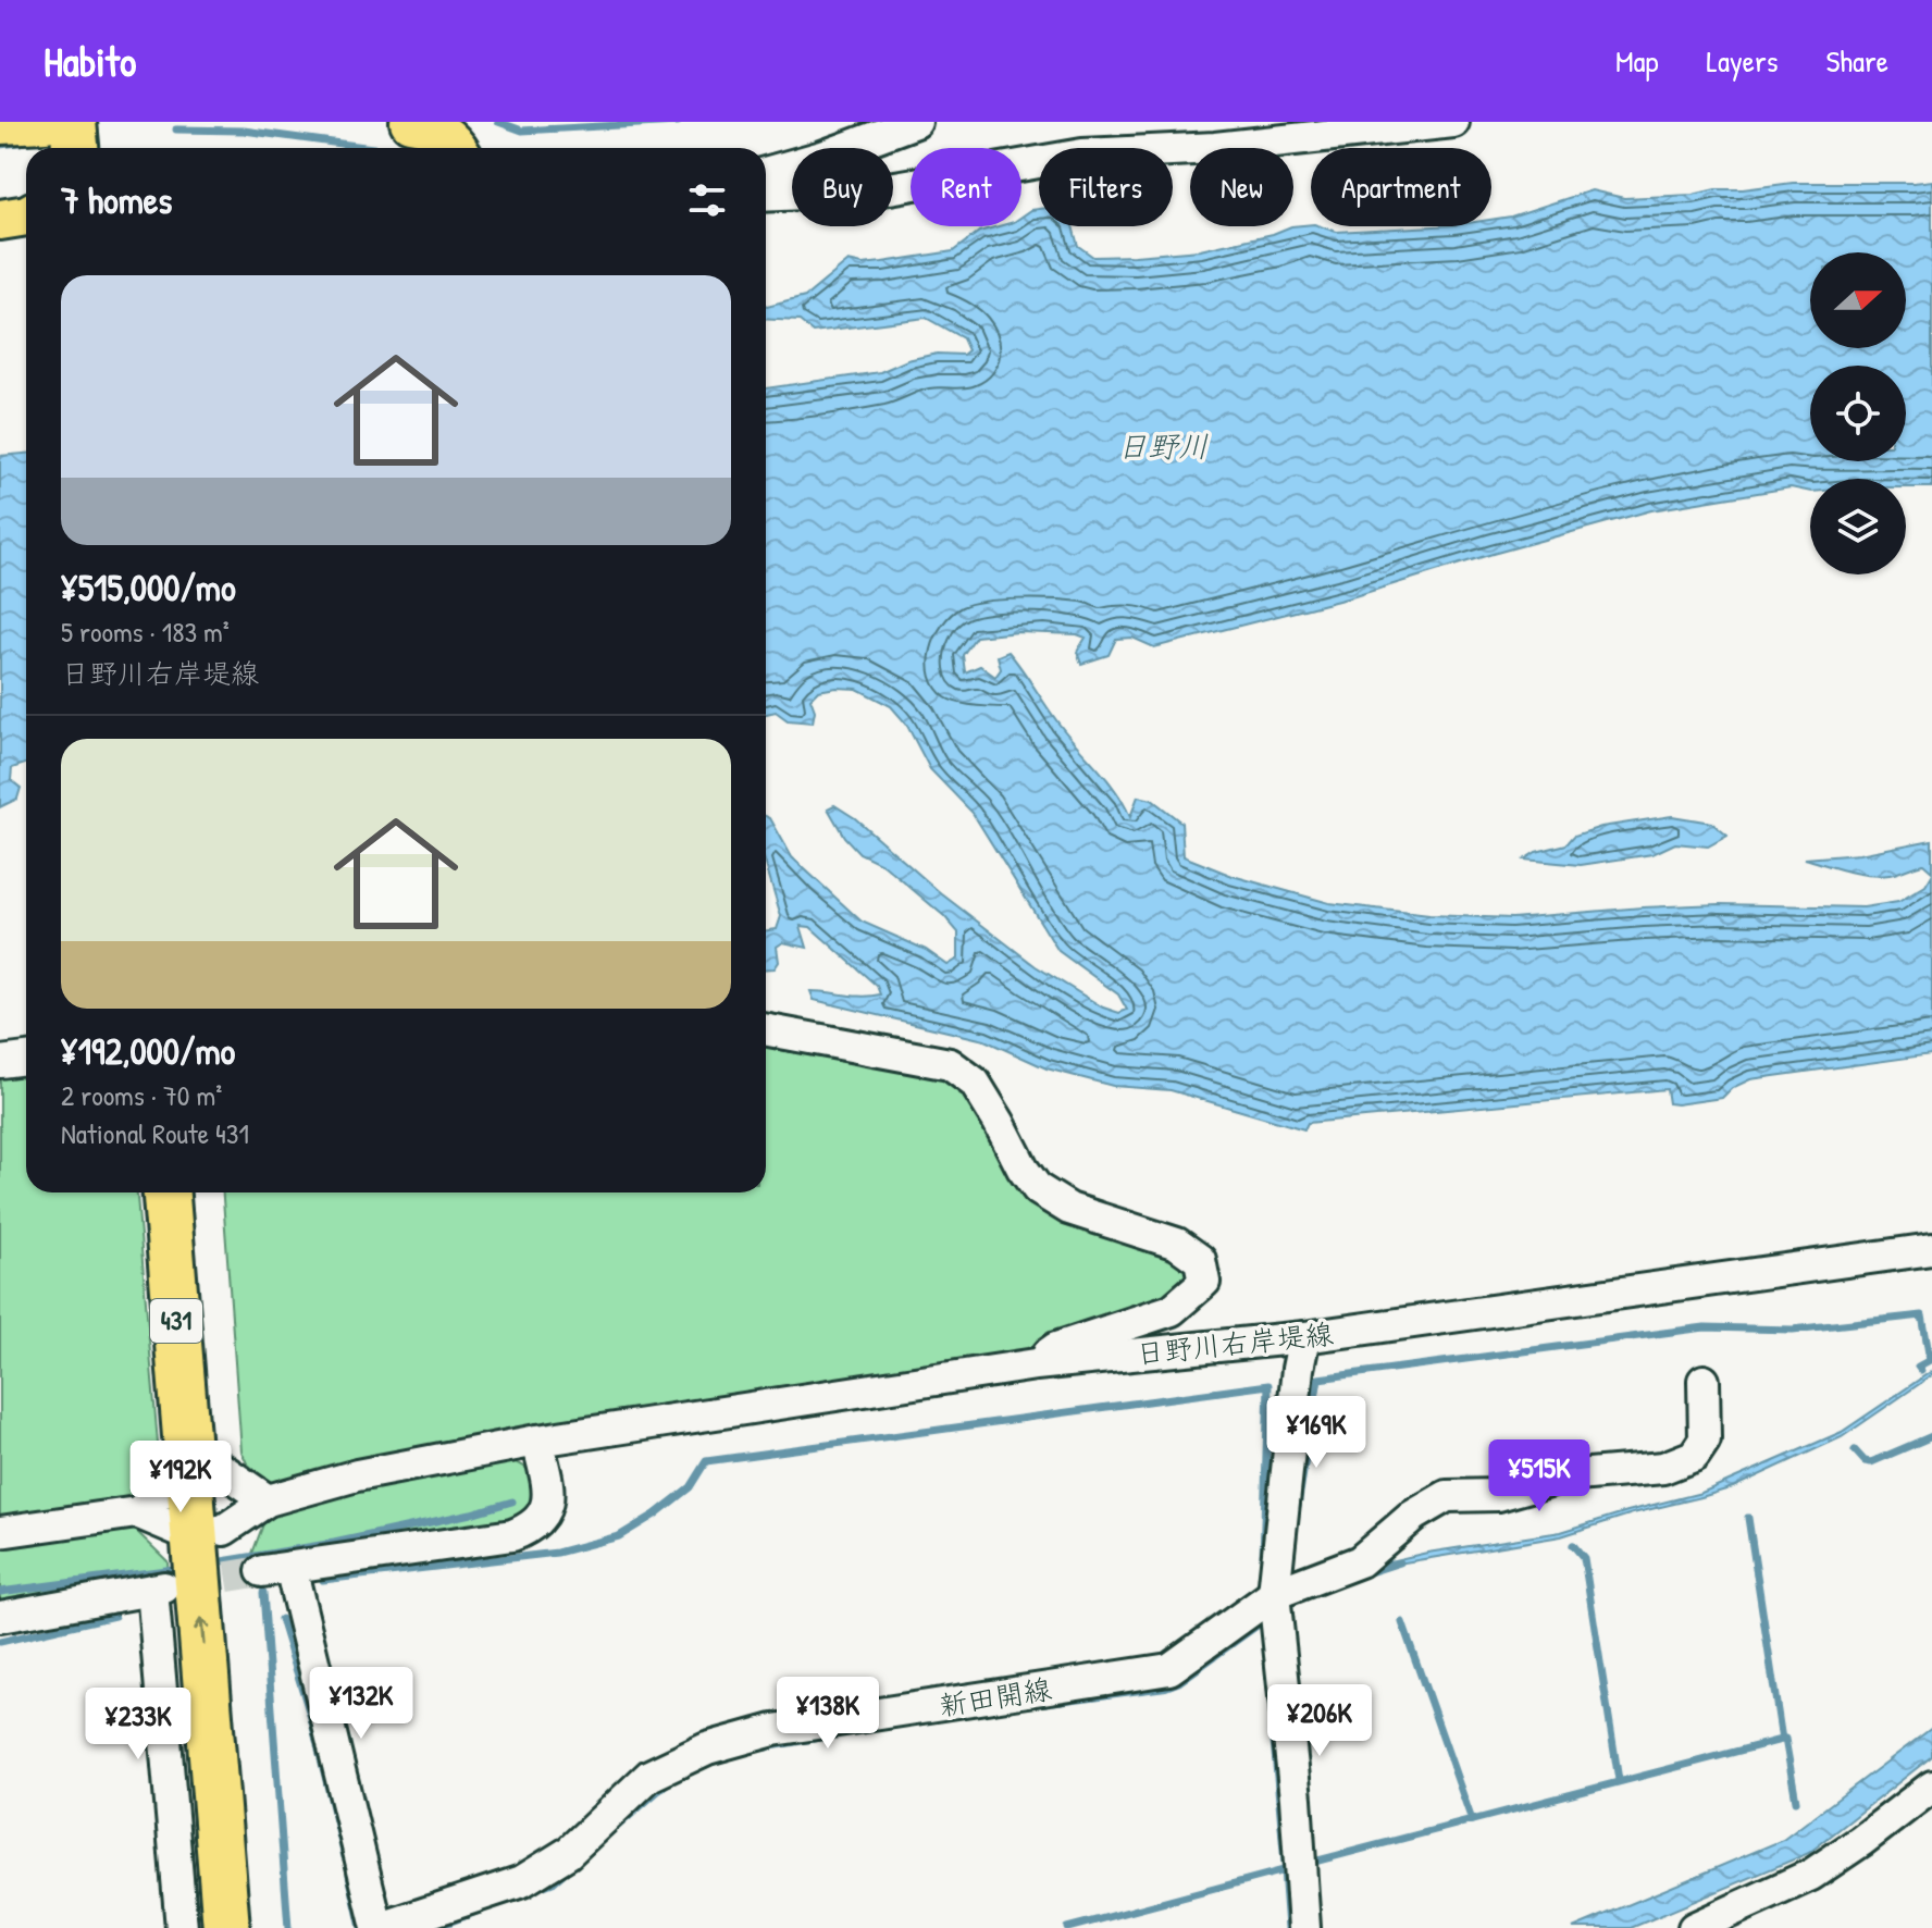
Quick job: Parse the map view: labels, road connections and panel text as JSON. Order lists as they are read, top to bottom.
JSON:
{
  "streets": {
    "highway": ["431"],
    "street": ["日野川右岸堤線", "新田開線"]
  },
  "crossings": [
    ["431", "日野川右岸堤線"]
  ],
  "water": ["日野川"],
  "north": "right",
  "page": {
    "header": "Habito",
    "nav": ["Map", "Layers", "Share"],
    "chip": [
      "Buy",
      "Rent",
      "Filters",
      "New",
      "Apartment"
    ],
    "heading": "7 homes",
    "list": [
      {
        "name": "¥515,000/mo",
        "note": "5 rooms · 183 m² · 日野川右岸堤線"
      },
      {
        "name": "¥192,000/mo",
        "note": "2 rooms · 70 m² · National Route 431"
      }
    ],
    "price": [
      "¥169K",
      "¥515K",
      "¥192K",
      "¥132K",
      "¥138K",
      "¥206K",
      "¥233K"
    ]
  }
}
